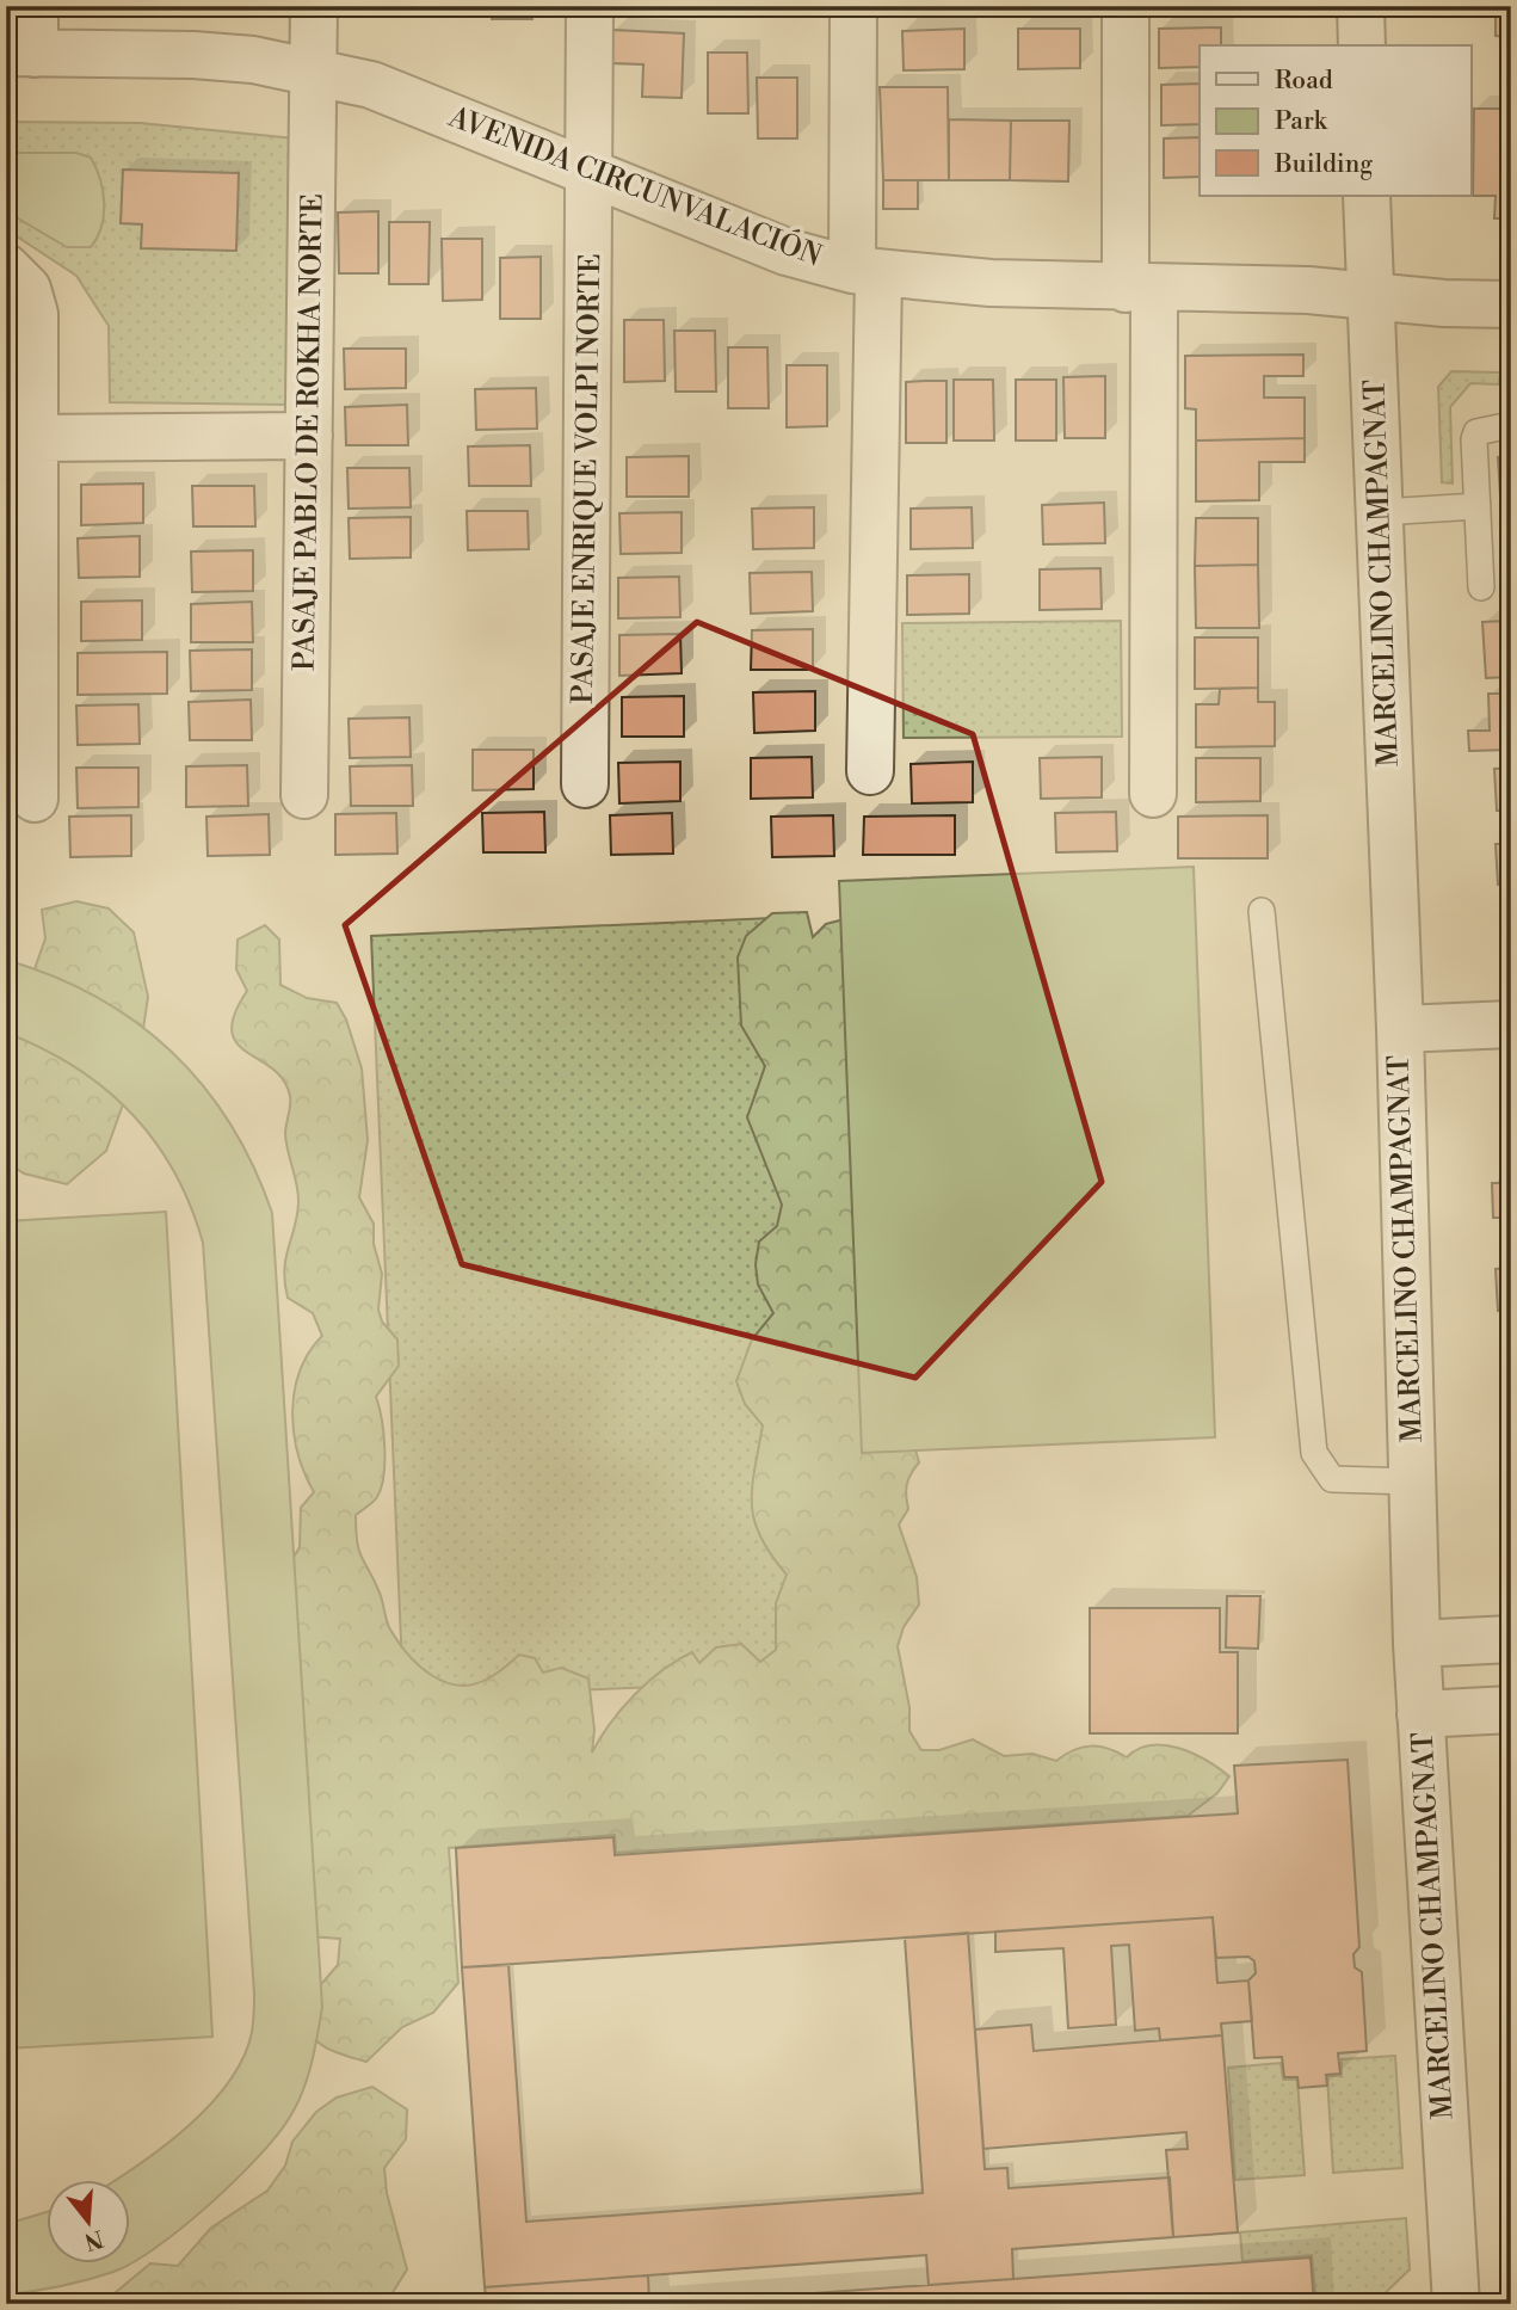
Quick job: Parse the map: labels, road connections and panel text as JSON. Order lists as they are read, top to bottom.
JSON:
{
  "streets": {
    "street": [
      "AVENIDA CIRCUNVALACIÓN",
      "PASAJE PABLO DE ROKHA NORTE",
      "PASAJE ENRIQUE VOLPI NORTE",
      "MARCELINO CHAMPAGNAT"
    ]
  },
  "crossings": [
    ["AVENIDA CIRCUNVALACIÓN", "PASAJE PABLO DE ROKHA NORTE"],
    ["AVENIDA CIRCUNVALACIÓN", "PASAJE ENRIQUE VOLPI NORTE"],
    ["AVENIDA CIRCUNVALACIÓN", "MARCELINO CHAMPAGNAT"]
  ],
  "legend": ["Road", "Park", "Building"],
  "north": "bottom"
}
